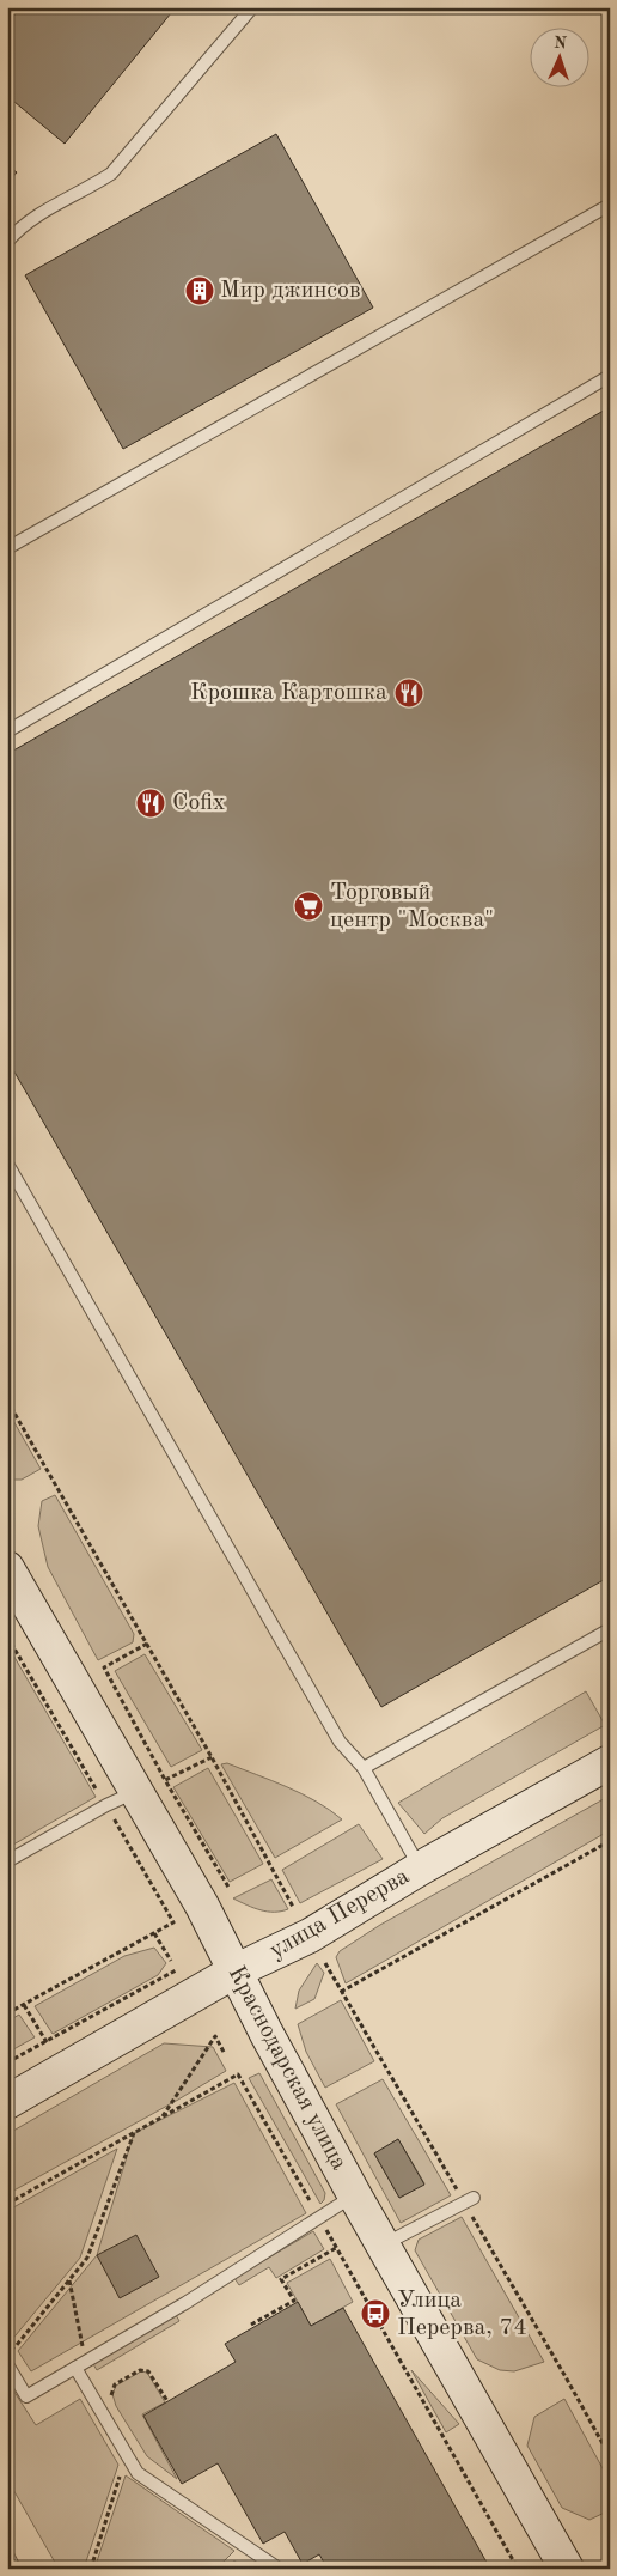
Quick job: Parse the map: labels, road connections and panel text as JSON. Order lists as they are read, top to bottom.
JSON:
{
  "streets": {
    "street": ["улица Перерва", "Краснодарская улица"]
  },
  "crossings": [
    ["улица Перерва", "Краснодарская улица"]
  ],
  "places": {
    "building": ["Мир джинсов"],
    "restaurant": ["Крошка Картошка", "Cofix"],
    "supermarket": ["Торговый центр \"Москва\""],
    "bus stop": ["Улица Перерва, 74"]
  },
  "north": "top"
}
